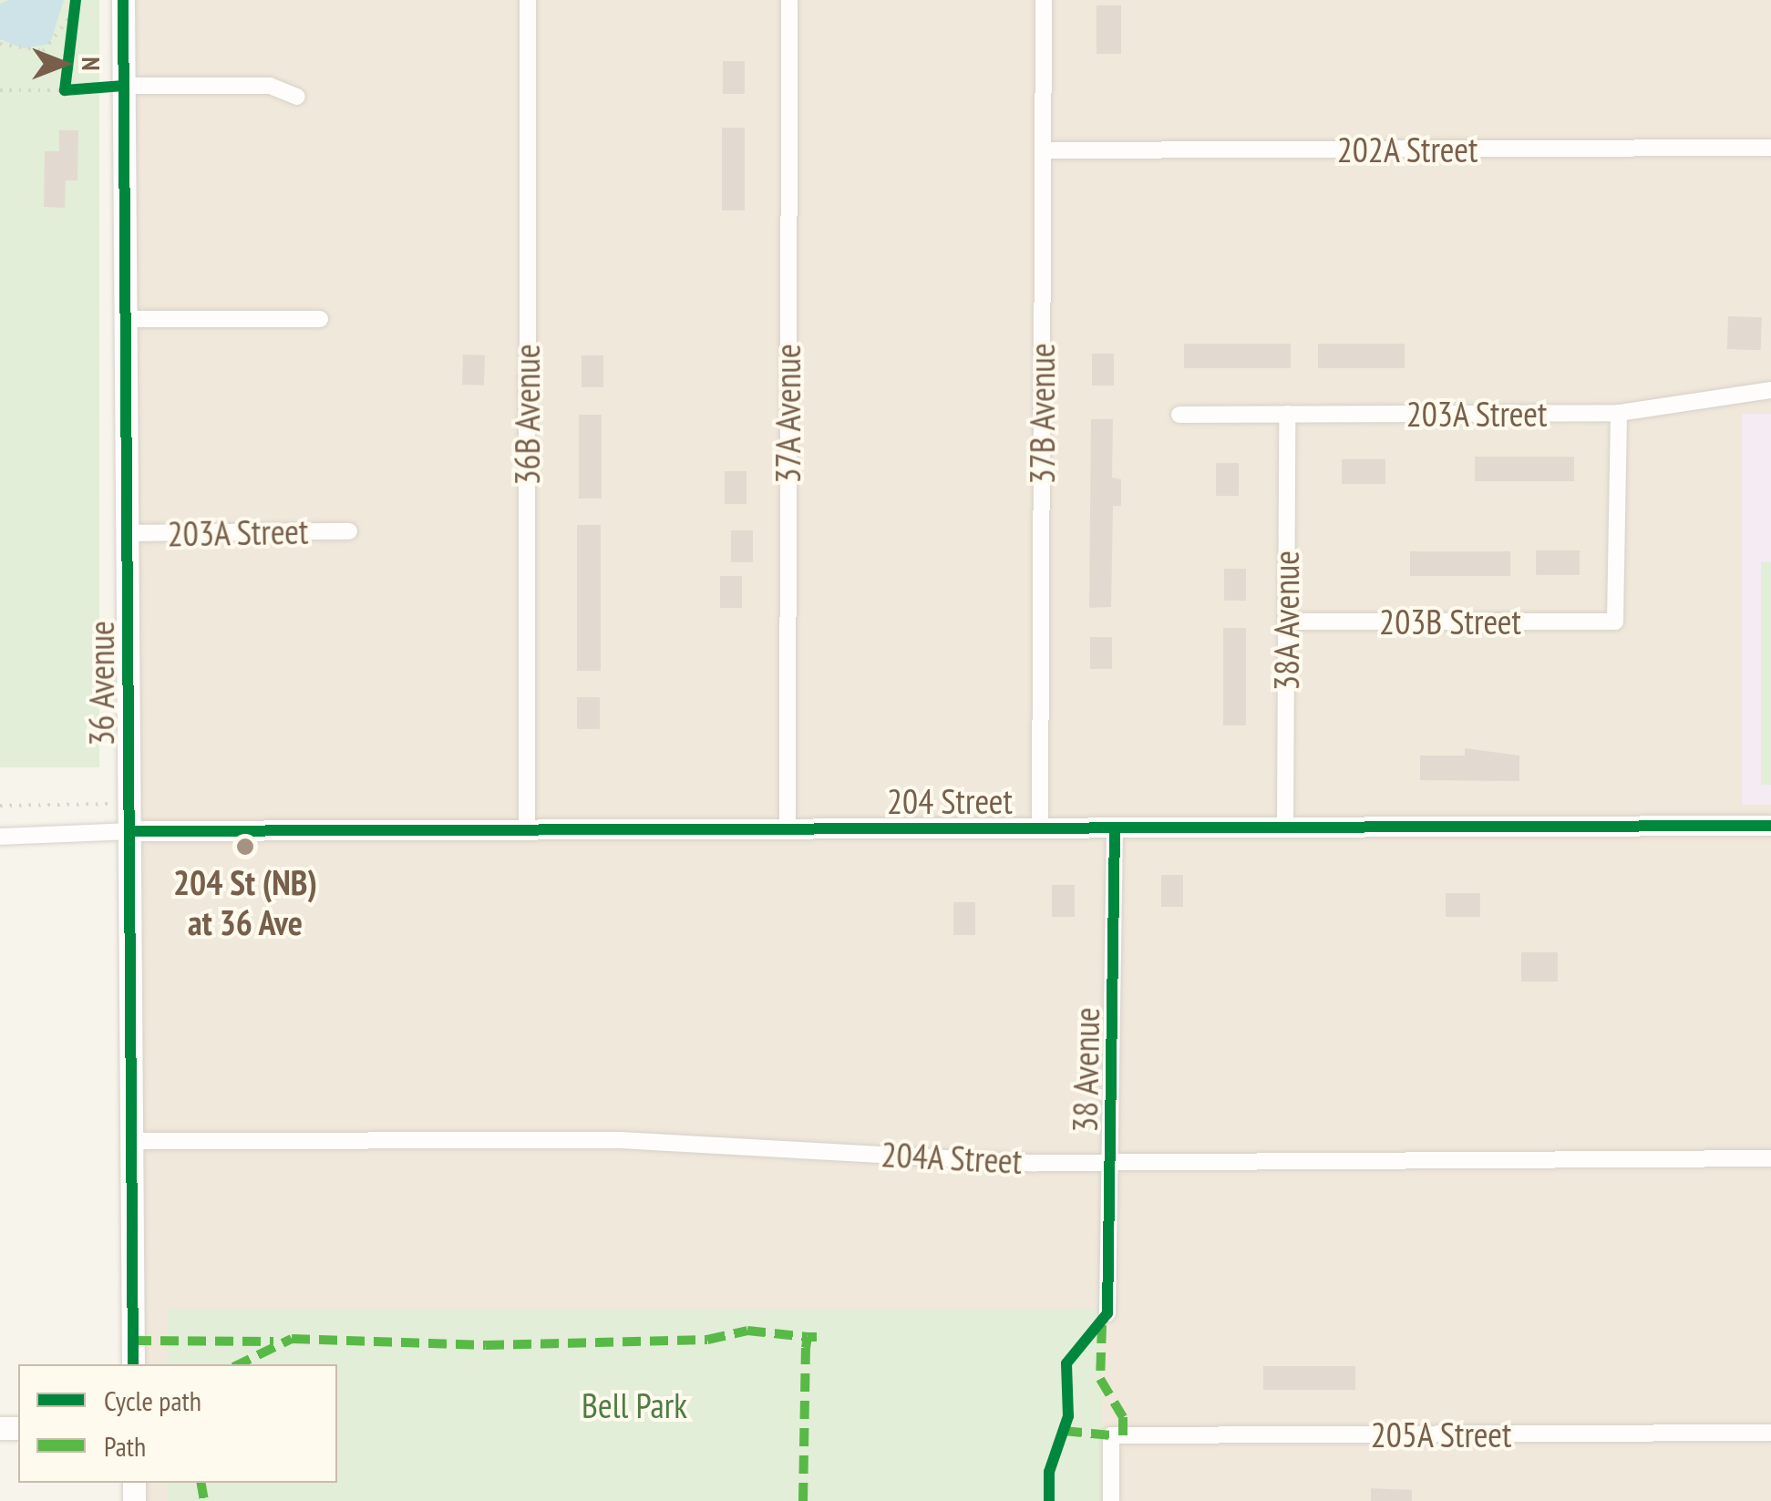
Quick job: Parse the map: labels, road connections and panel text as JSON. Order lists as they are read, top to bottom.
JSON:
{
  "streets": {
    "main road": ["36 Avenue"],
    "street": [
      "202A Street",
      "37A Avenue",
      "37B Avenue",
      "203A Street",
      "36B Avenue",
      "38A Avenue",
      "203B Street",
      "204 Street",
      "38 Avenue",
      "204A Street",
      "205A Street"
    ]
  },
  "crossings": [
    ["202A Street", "37B Avenue"],
    ["37A Avenue", "204 Street"],
    ["37B Avenue", "204 Street"],
    ["203A Street", "38A Avenue"],
    ["203A Street", "203B Street"],
    ["203A Street", "36 Avenue"],
    ["36B Avenue", "204 Street"],
    ["38A Avenue", "203B Street"],
    ["38A Avenue", "204 Street"],
    ["36 Avenue", "204 Street"],
    ["36 Avenue", "204A Street"],
    ["204 Street", "38 Avenue"],
    ["38 Avenue", "204A Street"]
  ],
  "parks": ["Bell Park"],
  "places": ["204 St (NB) at 36 Ave"],
  "legend": ["Cycle path", "Path"],
  "north": "right"
}
